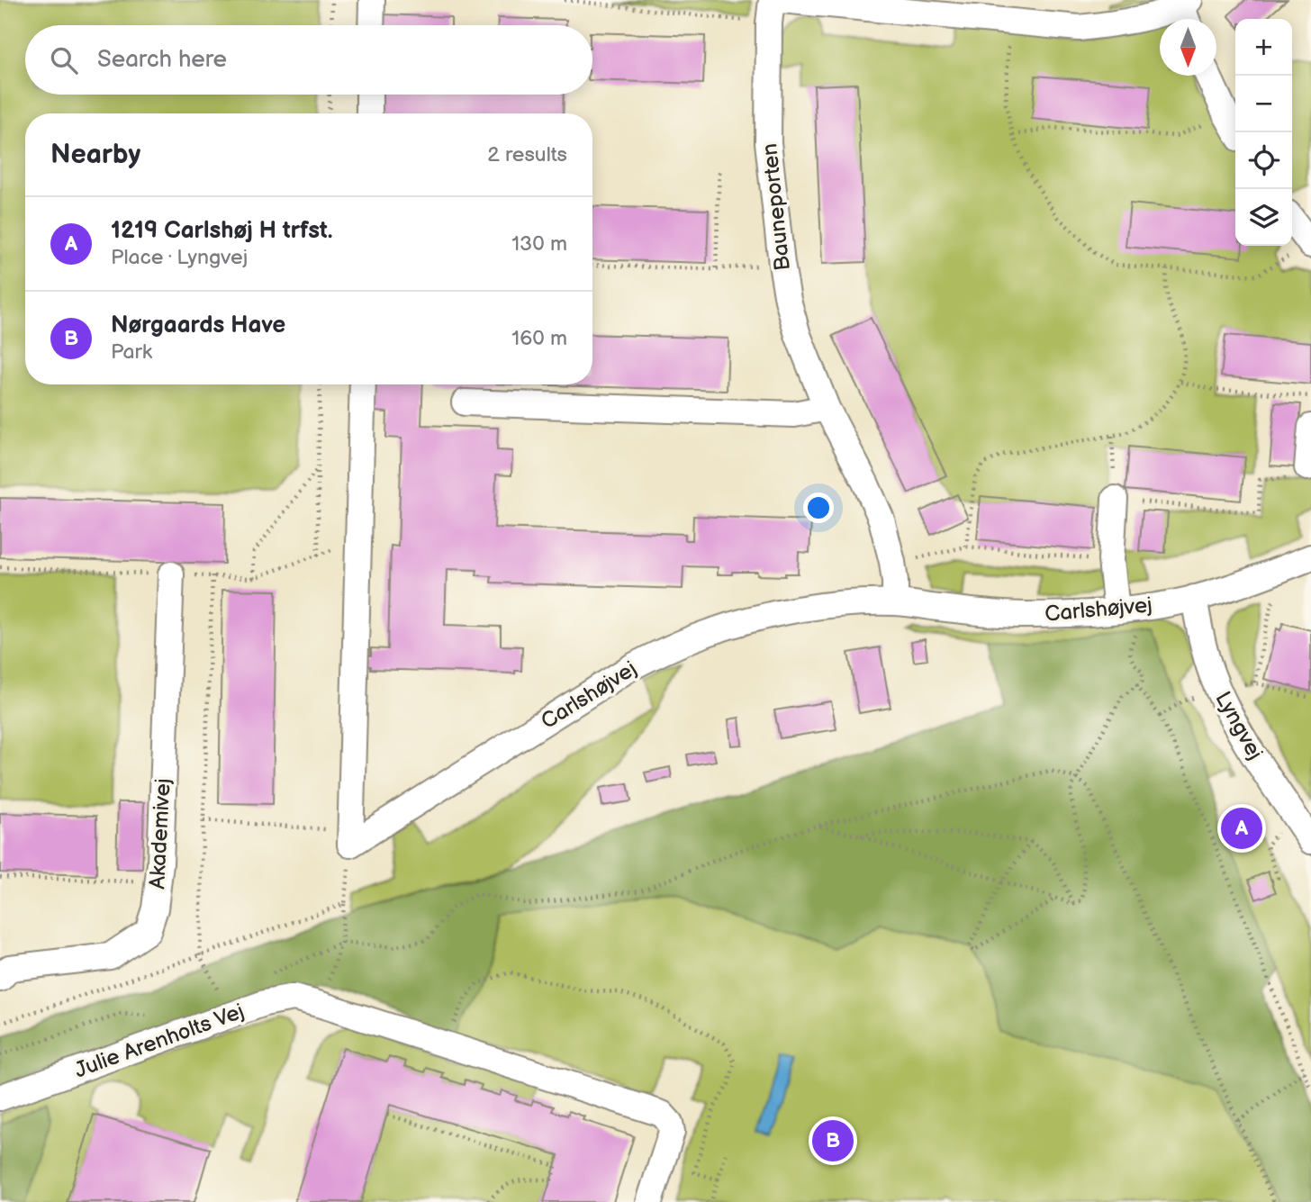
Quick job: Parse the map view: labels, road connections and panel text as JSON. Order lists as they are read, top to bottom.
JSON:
{
  "streets": {
    "street": [
      "Bauneporten",
      "Carlshøjvej",
      "Lyngvej",
      "Akademivej",
      "Julie Arenholts Vej"
    ]
  },
  "crossings": [
    ["Bauneporten", "Carlshøjvej"],
    ["Carlshøjvej", "Lyngvej"]
  ],
  "north": "bottom",
  "page": {
    "map_buttons": ["+", "−"],
    "search": "Search here",
    "heading": ["Nearby", "2 results"],
    "list": [
      {
        "mark": "A",
        "name": "1219 Carlshøj H trfst.",
        "note": "Place · Lyngvej",
        "value": "130 m"
      },
      {
        "mark": "B",
        "name": "Nørgaards Have",
        "note": "Park",
        "value": "160 m"
      }
    ],
    "pins": ["A", "B"]
  }
}
